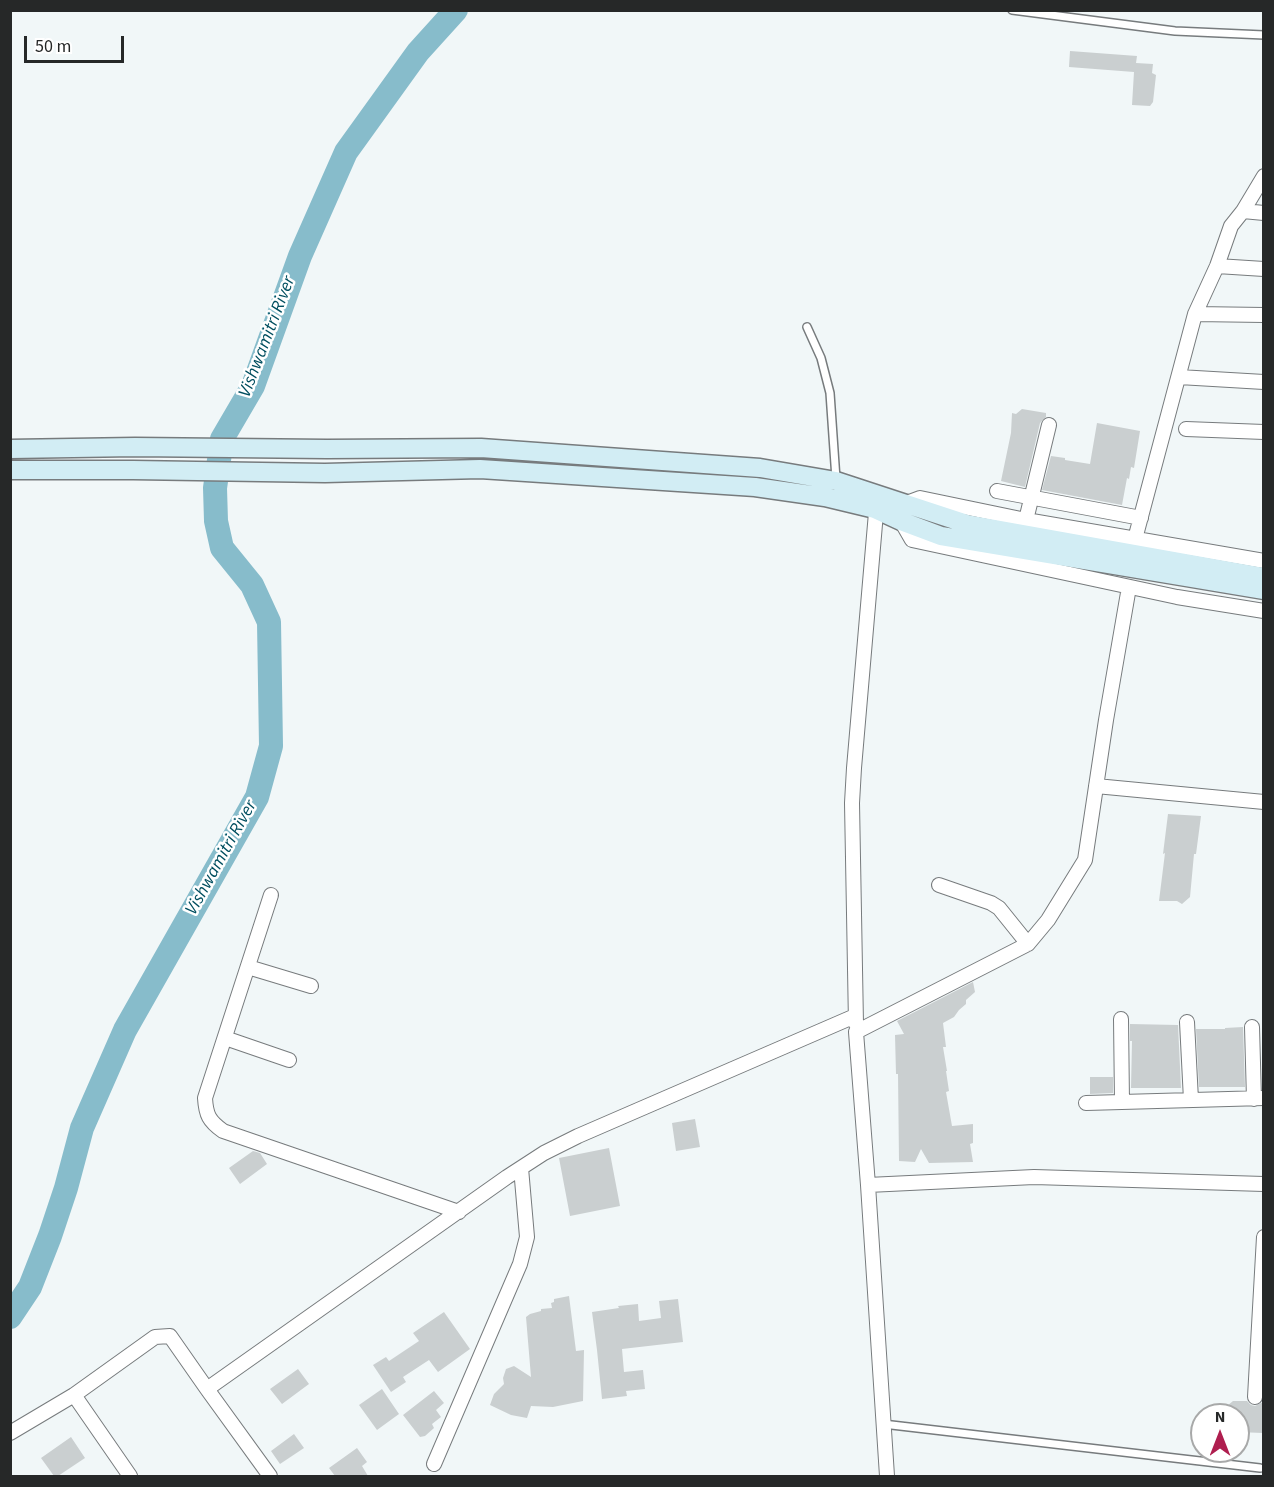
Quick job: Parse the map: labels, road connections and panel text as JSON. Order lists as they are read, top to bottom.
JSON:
{
  "water": ["Vishwamitri River"],
  "scale_bar": "50 m",
  "north": "top"
}
